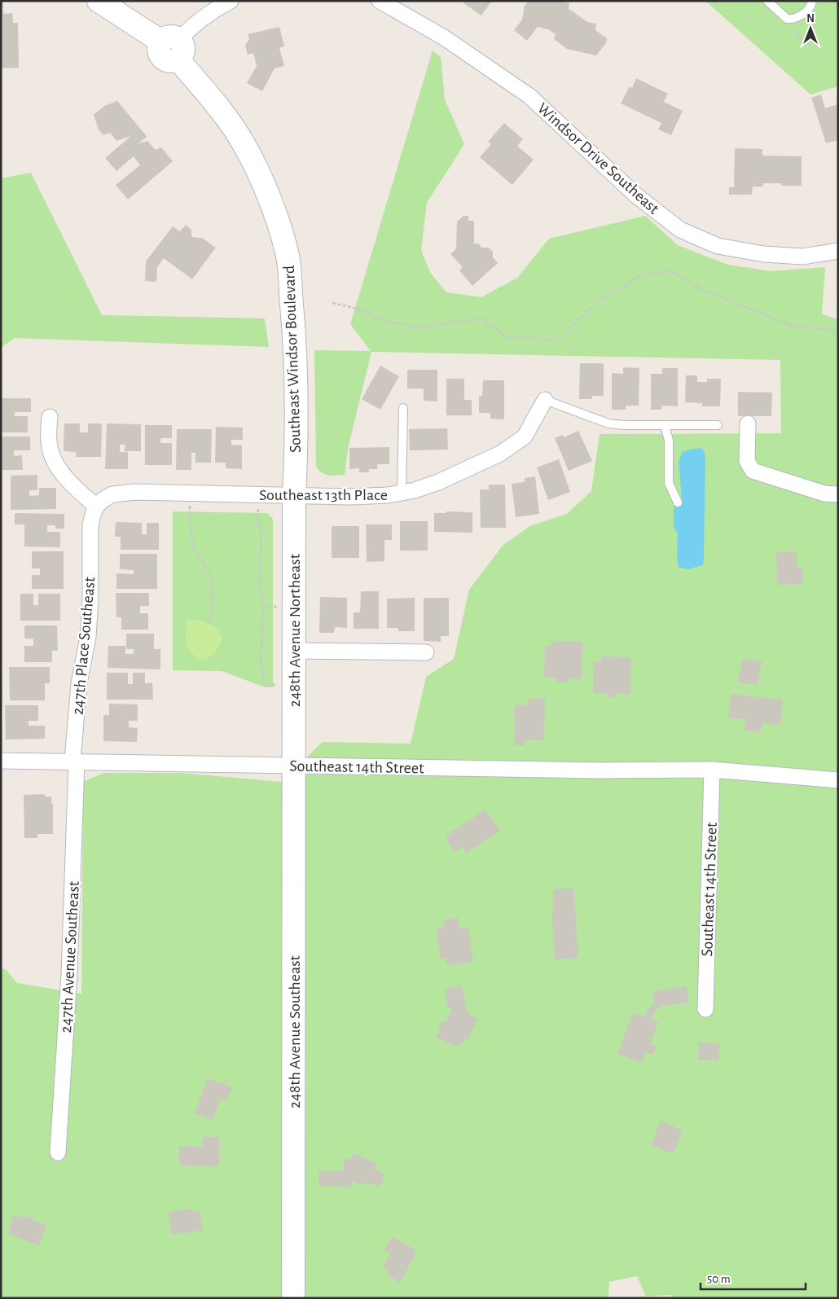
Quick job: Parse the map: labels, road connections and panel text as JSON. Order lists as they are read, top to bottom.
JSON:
{
  "streets": {
    "street": [
      "Windsor Drive Southeast",
      "Southeast Windsor Boulevard",
      "Southeast 13th Place",
      "248th Avenue Northeast",
      "247th Place Southeast",
      "Southeast 14th Street",
      "247th Avenue Southeast",
      "248th Avenue Southeast"
    ]
  },
  "crossings": [
    ["Southeast Windsor Boulevard", "Southeast 13th Place"],
    ["Southeast Windsor Boulevard", "248th Avenue Northeast"],
    ["Southeast 13th Place", "248th Avenue Northeast"],
    ["Southeast 13th Place", "247th Place Southeast"],
    ["248th Avenue Northeast", "Southeast 14th Street"],
    ["248th Avenue Northeast", "248th Avenue Southeast"],
    ["247th Place Southeast", "Southeast 14th Street"],
    ["247th Place Southeast", "247th Avenue Southeast"],
    ["Southeast 14th Street", "247th Avenue Southeast"],
    ["Southeast 14th Street", "248th Avenue Southeast"]
  ],
  "scale_bar": "50 m",
  "north": "top"
}
